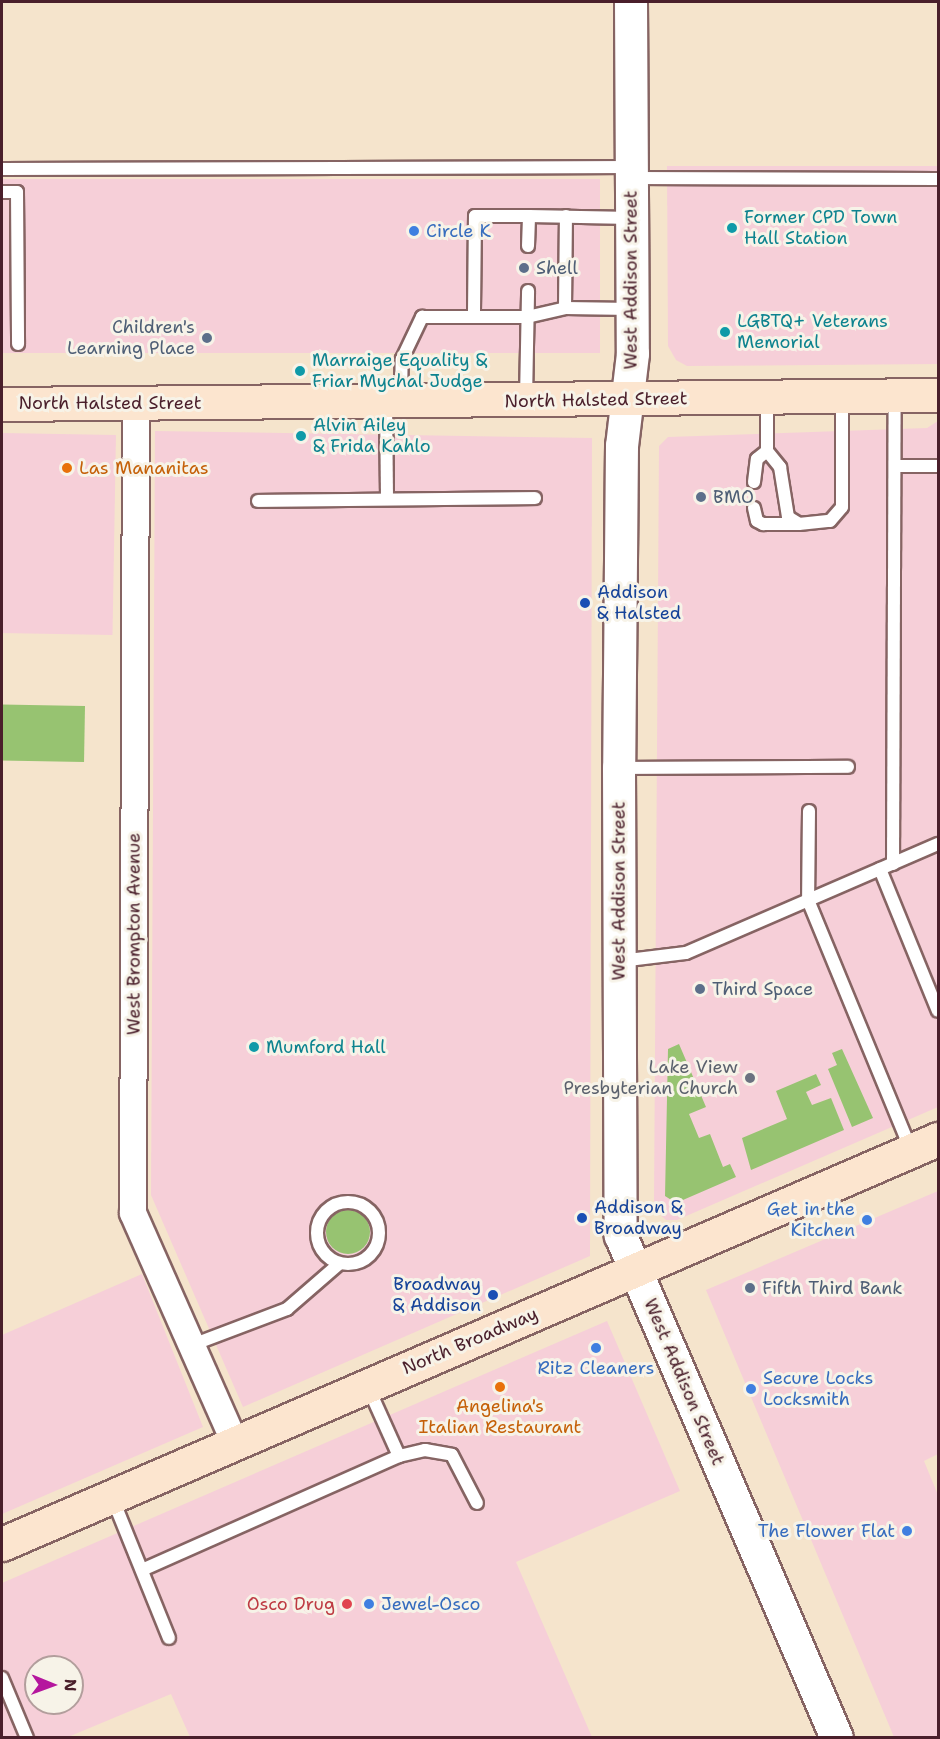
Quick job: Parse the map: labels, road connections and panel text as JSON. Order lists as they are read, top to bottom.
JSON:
{
  "streets": {
    "main road": ["North Halsted Street", "North Broadway"],
    "street": ["West Addison Street", "West Brompton Avenue"]
  },
  "crossings": [
    ["West Addison Street", "North Halsted Street"],
    ["West Addison Street", "North Broadway"],
    ["North Halsted Street", "West Brompton Avenue"],
    ["West Brompton Avenue", "North Broadway"]
  ],
  "places": [
    "Former CPD Town Hall Station",
    "Circle K",
    "Shell",
    "LGBTQ+ Veterans Memorial",
    "Children's Learning Place",
    "Marraige Equality & Friar Mychal Judge",
    "Alvin Ailey & Frida Kahlo",
    "Las Mananitas",
    "BMO",
    "Addison & Halsted",
    "Third Space",
    "Mumford Hall",
    "Lake View Presbyterian Church",
    "Addison & Broadway",
    "Get in the Kitchen",
    "Fifth Third Bank",
    "Broadway & Addison",
    "Ritz Cleaners",
    "Angelina's Italian Restaurant",
    "Secure Locks Locksmith",
    "The Flower Flat",
    "Osco Drug",
    "Jewel-Osco"
  ],
  "north": "right"
}
